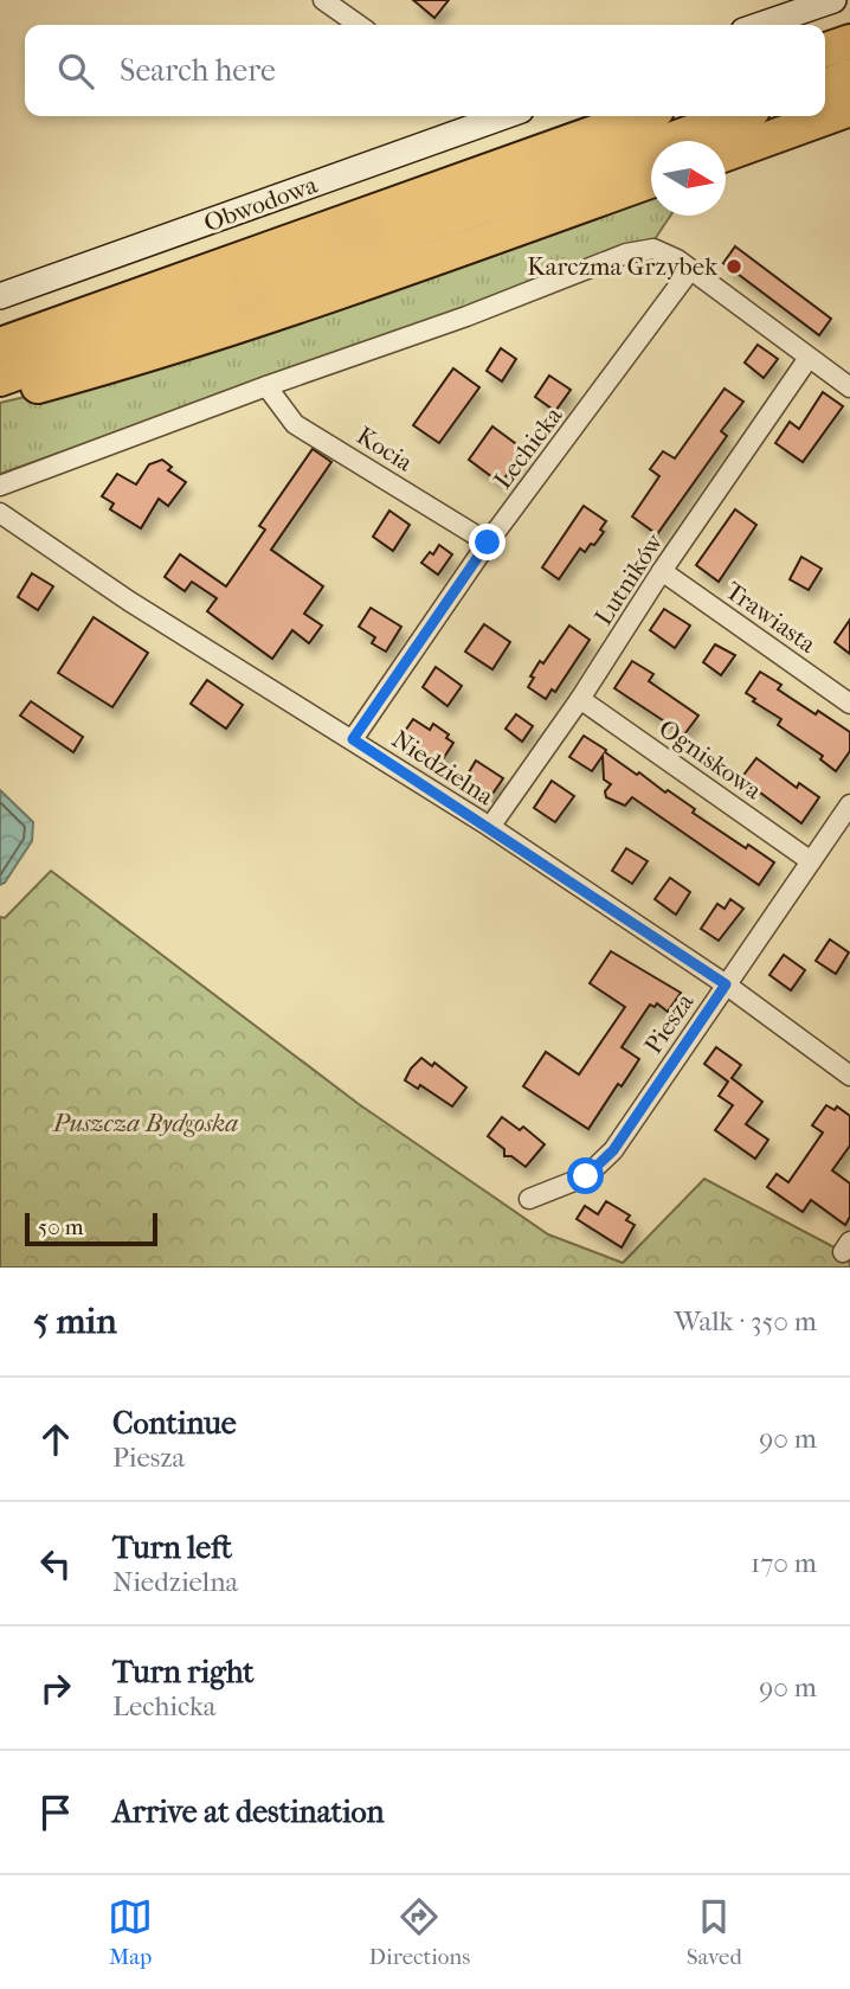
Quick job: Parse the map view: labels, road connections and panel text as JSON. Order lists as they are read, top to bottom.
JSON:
{
  "streets": {
    "street": [
      "Obwodowa",
      "Lechicka",
      "Kocia",
      "Lutników",
      "Trawiasta",
      "Ogniskowa",
      "Niedzielna",
      "Piesza"
    ]
  },
  "crossings": [
    ["Lechicka", "Kocia"],
    ["Lechicka", "Niedzielna"],
    ["Lutników", "Trawiasta"],
    ["Lutników", "Ogniskowa"],
    ["Lutników", "Niedzielna"],
    ["Ogniskowa", "Piesza"],
    ["Niedzielna", "Piesza"]
  ],
  "parks": ["Puszcza Bydgoska"],
  "places": ["Karczma Grzybek"],
  "scale_bar": "50 m",
  "north": "right",
  "page": {
    "search": "Search here",
    "scale": "50 m",
    "heading": ["5 min", "Walk · 350 m"],
    "list": [
      ["Continue", "Piesza", "90 m"],
      ["Turn left", "Niedzielna", "170 m"],
      ["Turn right", "Lechicka", "90 m"],
      "Arrive at destination"
    ],
    "nav": ["Map", "Directions", "Saved"]
  }
}
